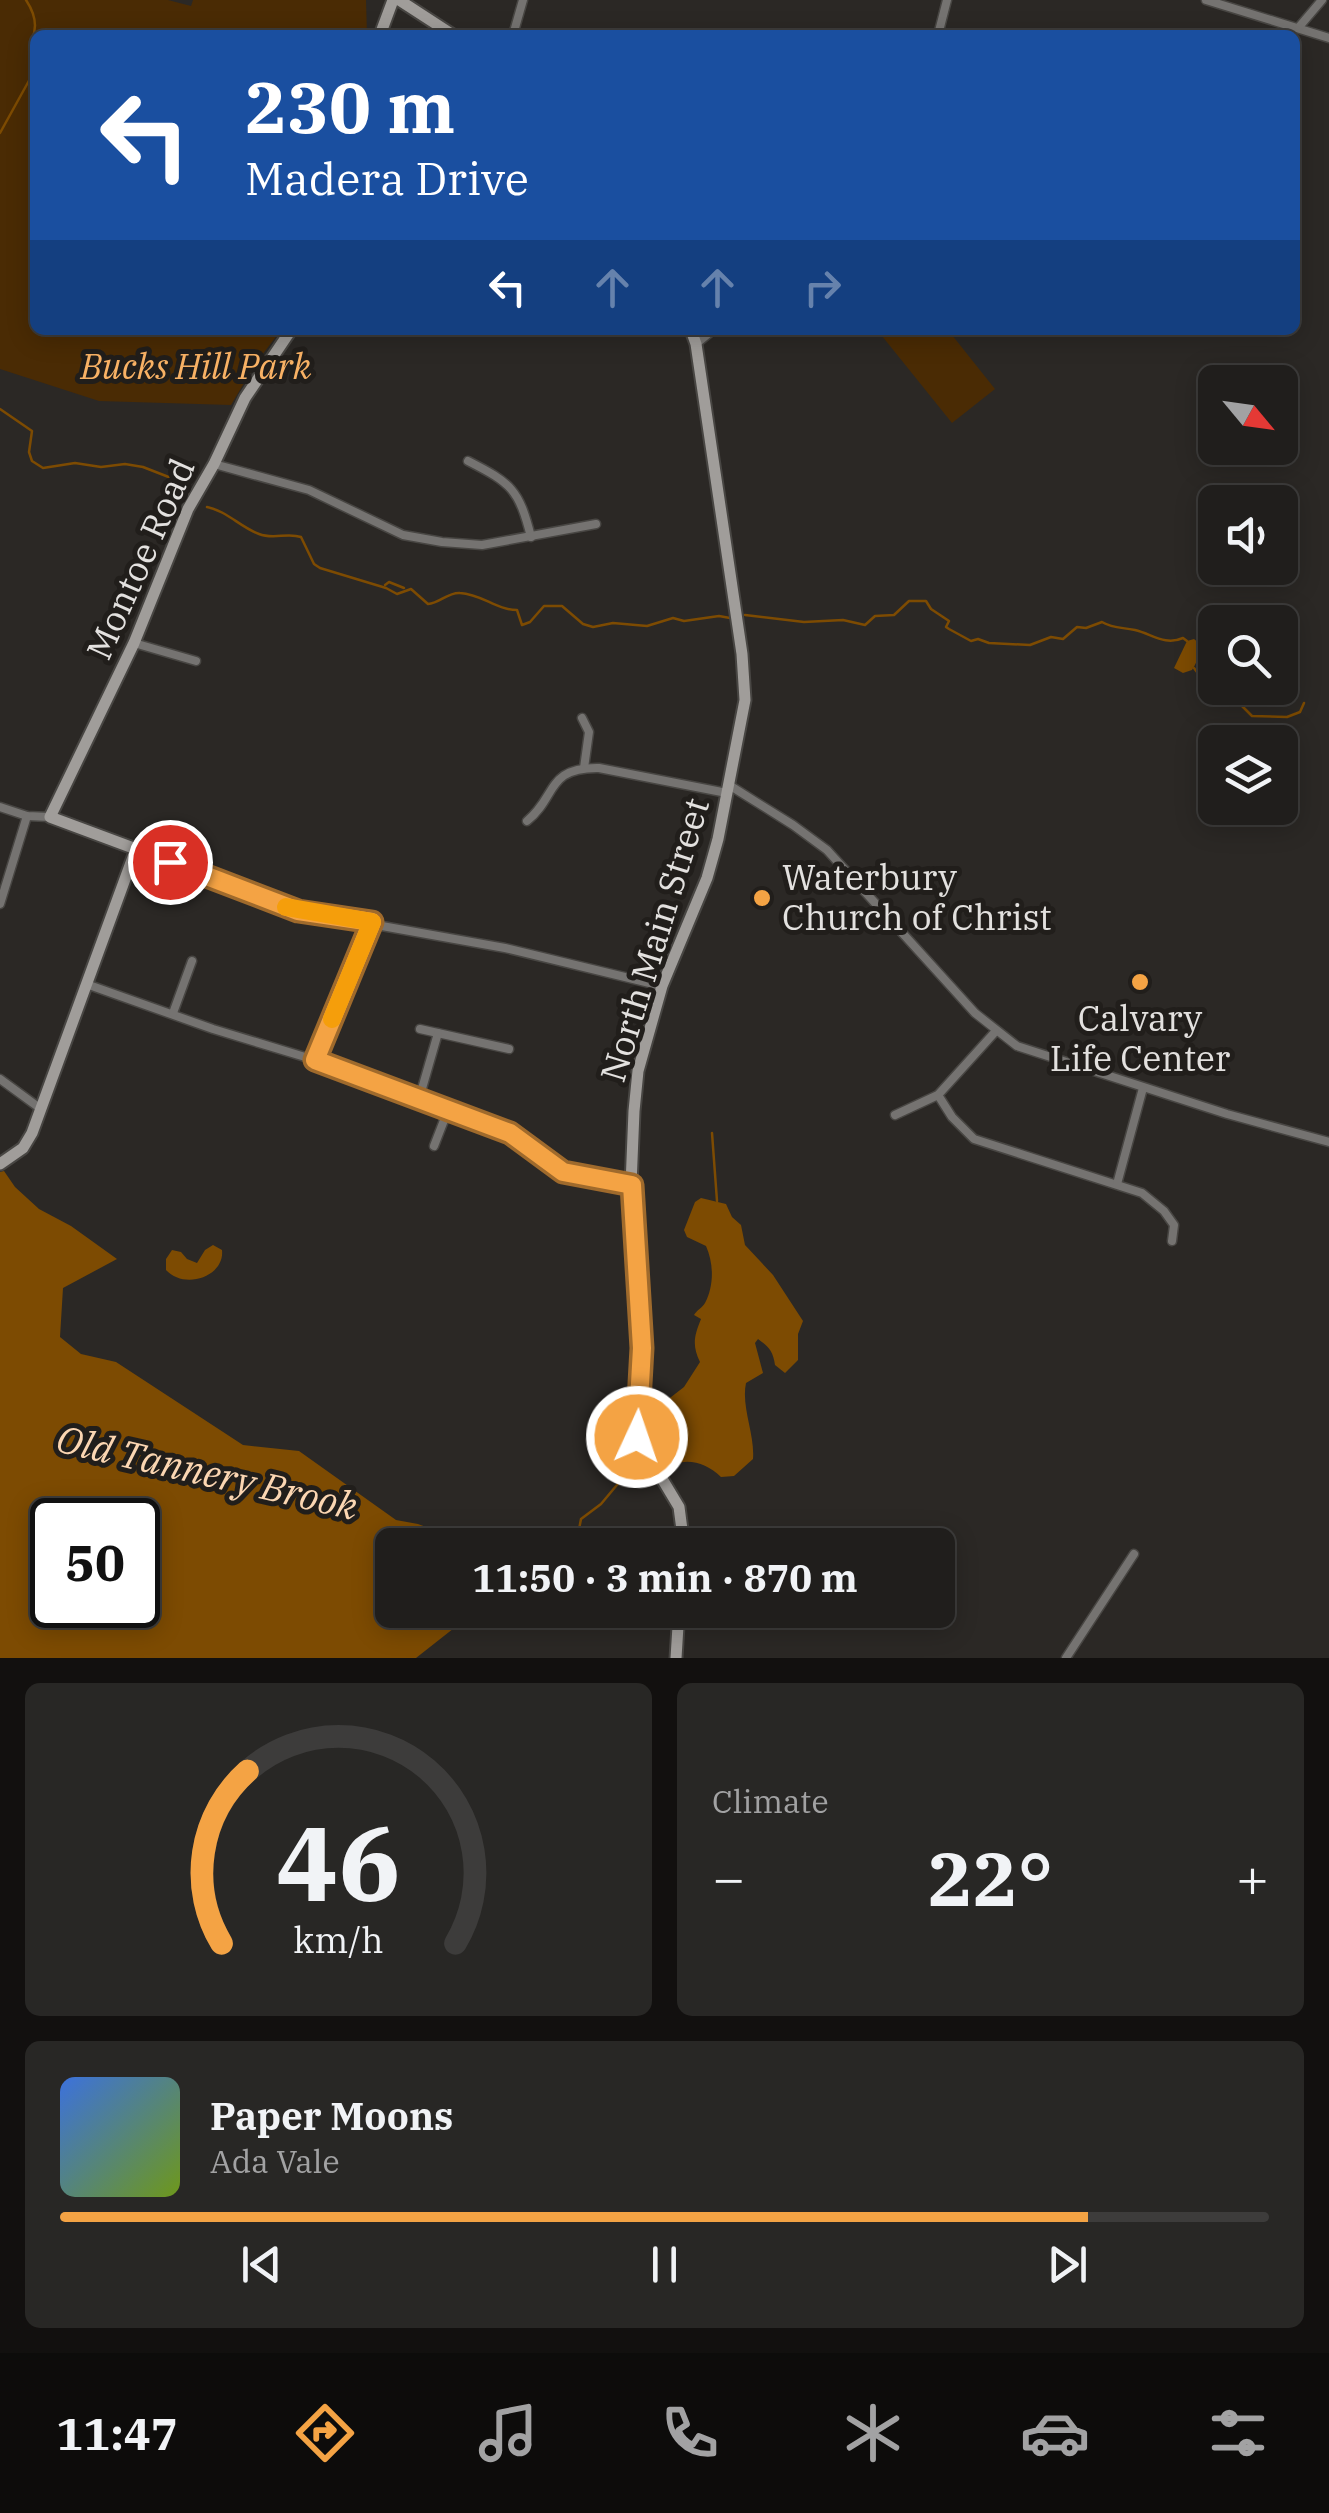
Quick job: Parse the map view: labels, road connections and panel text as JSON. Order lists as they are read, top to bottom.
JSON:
{
  "streets": {
    "main road": ["Montoe Road", "North Main Street"]
  },
  "water": ["Old Tannery Brook"],
  "parks": ["Bucks Hill Park"],
  "places": ["Waterbury Church of Christ", "Calvary Life Center"],
  "north": "bottom right",
  "page": {
    "turn": ["230 m", "Madera Drive"],
    "limit": "50",
    "trip": "11:50 · 3 min · 870 m",
    "tile": "Climate",
    "heat": ["−", "22°", "+"],
    "song": ["Paper Moons", "Ada Vale"],
    "tabs": "11:47",
    "gauge": ["46", "km/h"]
  }
}
